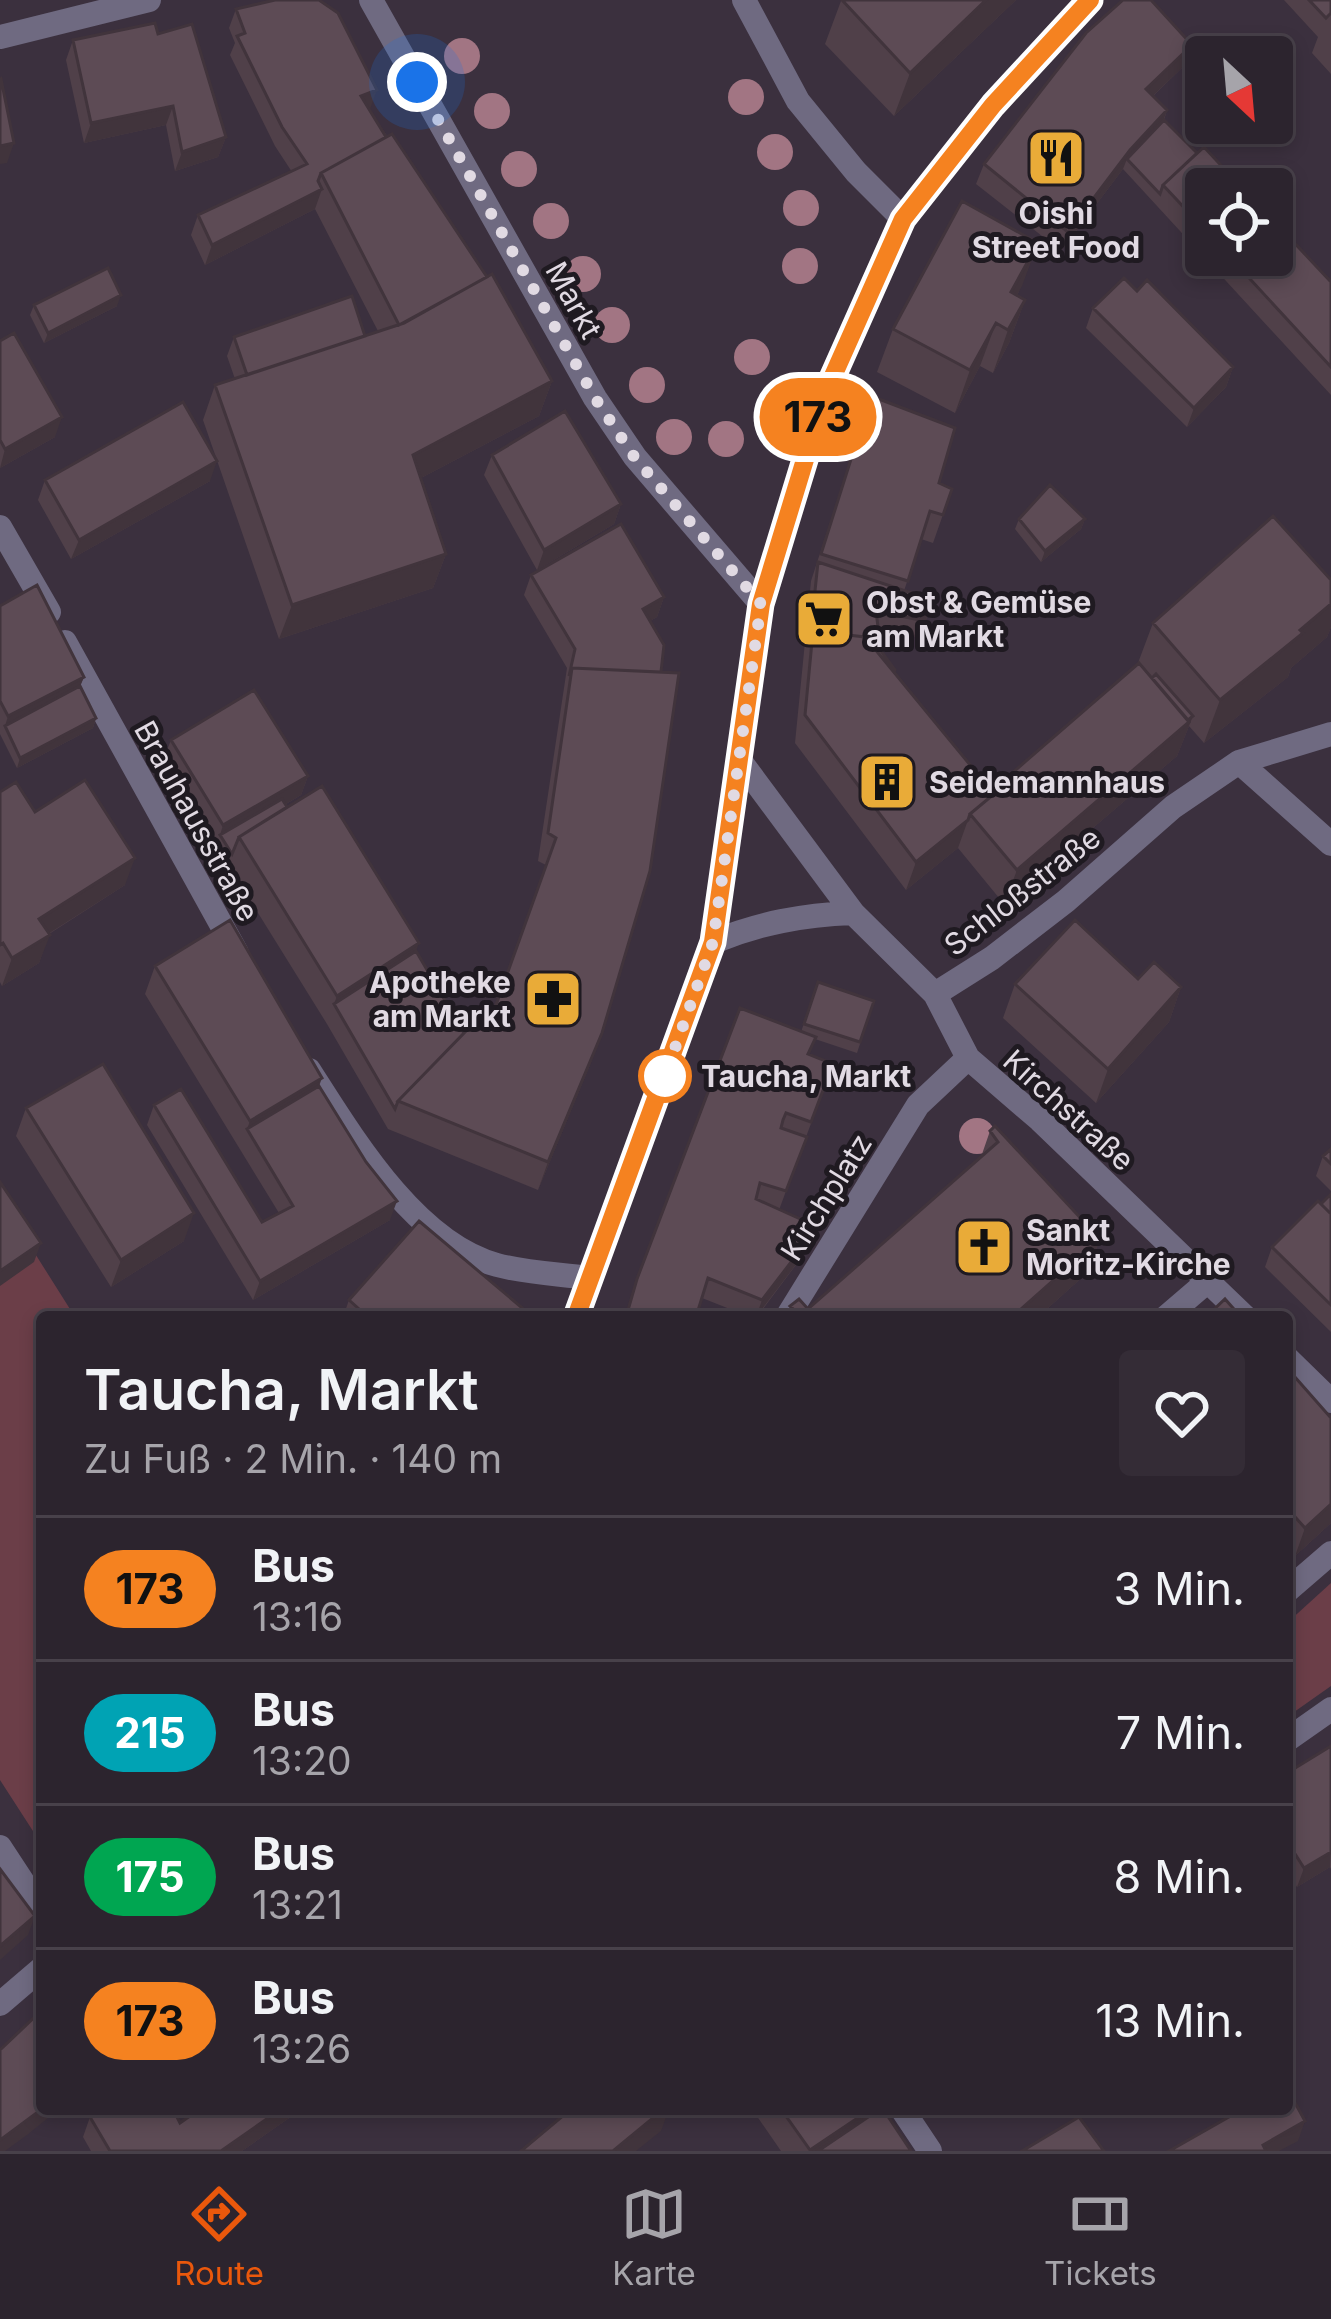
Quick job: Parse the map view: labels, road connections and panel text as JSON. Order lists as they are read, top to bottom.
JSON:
{
  "streets": {
    "street": [
      "Markt",
      "Brauhausstraße",
      "Schloßstraße",
      "Kirchstraße",
      "Kirchplatz"
    ]
  },
  "crossings": [
    ["Schloßstraße", "Kirchstraße"],
    ["Kirchstraße", "Kirchplatz"]
  ],
  "places": {
    "restaurant": ["Oishi Street Food"],
    "supermarket": ["Obst & Gemüse am Markt"],
    "building": ["Seidemannhaus"],
    "pharmacy": ["Apotheke am Markt"],
    "other": ["Taucha, Markt"],
    "church": ["Sankt Moritz-Kirche"]
  },
  "lines": ["bus line 173"],
  "north": "bottom right",
  "page": {
    "on_map": "173",
    "heading": ["Taucha, Markt", "Zu Fuß · 2 Min. · 140 m"],
    "list": [
      {
        "mark": "173",
        "name": "Bus",
        "note": "13:16",
        "value": "3 Min."
      },
      {
        "mark": "215",
        "name": "Bus",
        "note": "13:20",
        "value": "7 Min."
      },
      {
        "mark": "175",
        "name": "Bus",
        "note": "13:21",
        "value": "8 Min."
      },
      {
        "mark": "173",
        "name": "Bus",
        "note": "13:26",
        "value": "13 Min."
      }
    ],
    "tabs": ["Route", "Karte", "Tickets"]
  }
}
